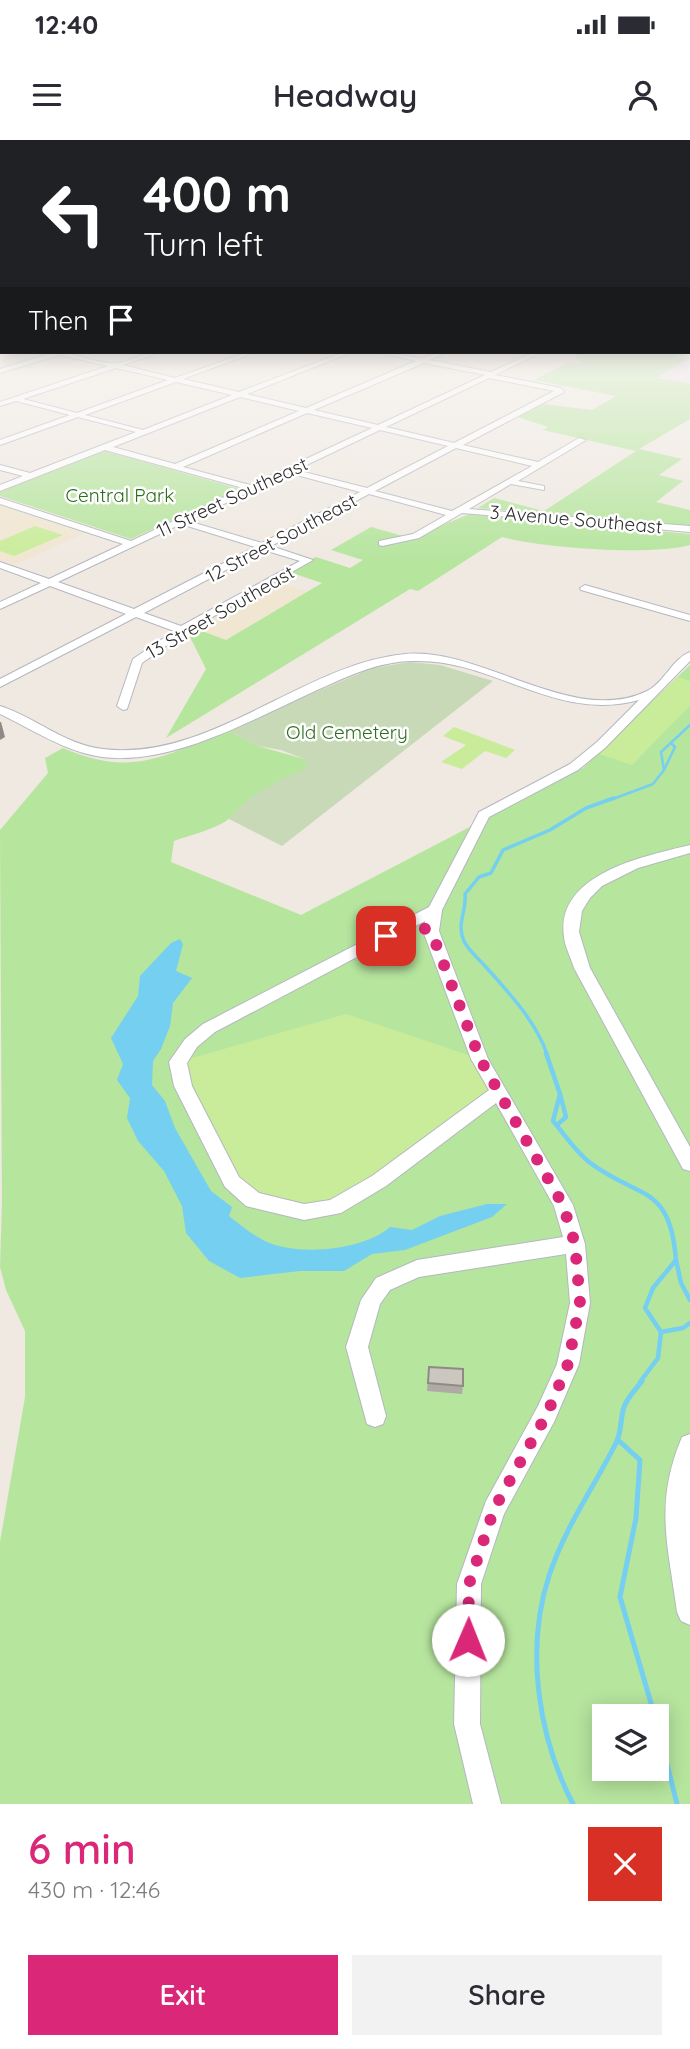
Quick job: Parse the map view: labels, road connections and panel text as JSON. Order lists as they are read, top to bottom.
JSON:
{
  "streets": {
    "street": [
      "11 Street Southeast",
      "3 Avenue Southeast",
      "12 Street Southeast",
      "13 Street Southeast"
    ]
  },
  "crossings": [
    ["11 Street Southeast", "3 Avenue Southeast"],
    ["3 Avenue Southeast", "12 Street Southeast"],
    ["12 Street Southeast", "13 Street Southeast"]
  ],
  "parks": ["Central Park", "Old Cemetery"],
  "page": {
    "status": "12:40",
    "header": "Headway",
    "turn": ["400 m", "Turn left"],
    "then": "Then",
    "heading": ["6 min", "430 m · 12:46"],
    "buttons": ["Exit", "Share"]
  }
}
